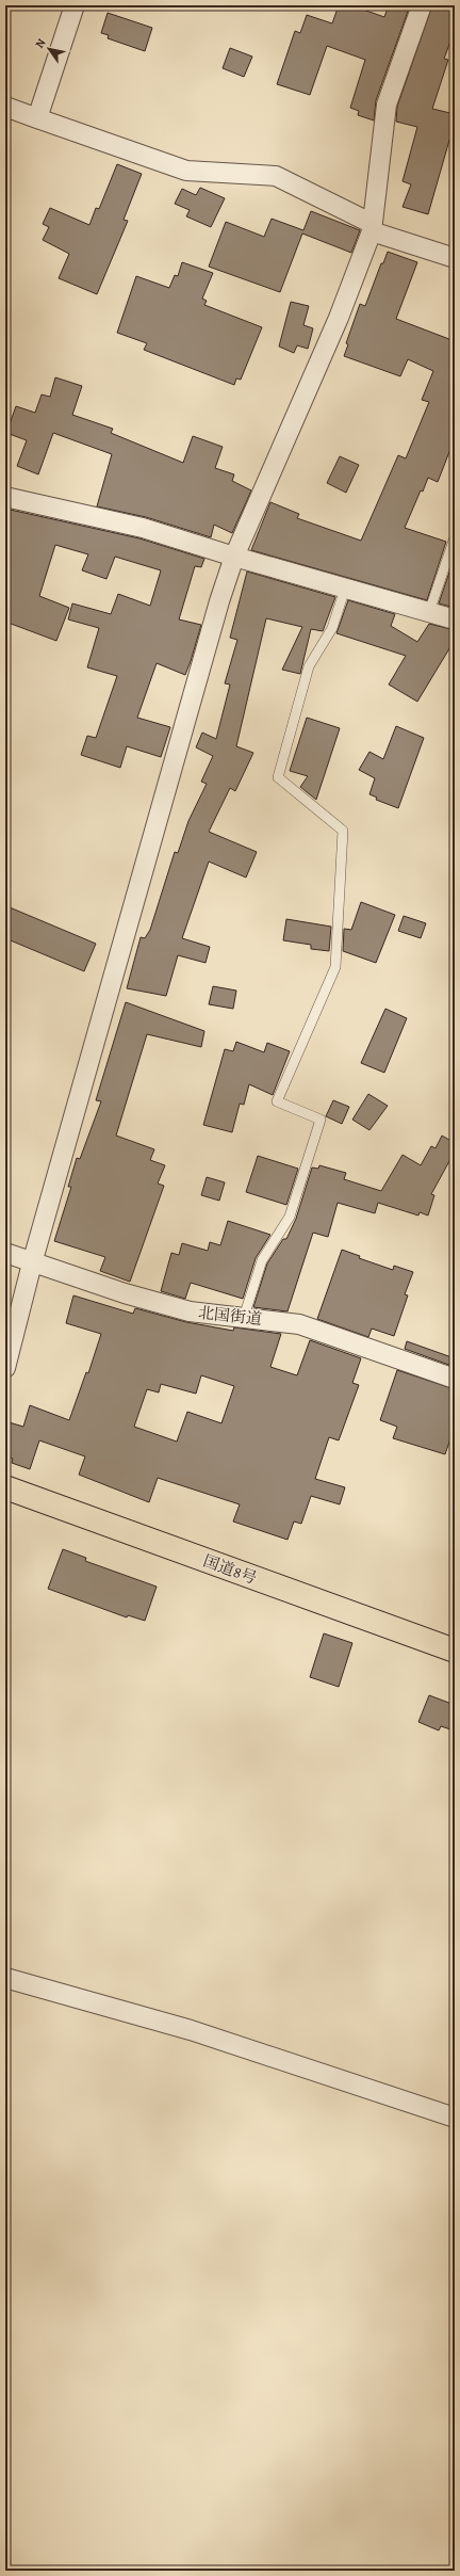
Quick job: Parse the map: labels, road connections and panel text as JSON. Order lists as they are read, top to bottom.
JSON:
{
  "streets": {
    "highway": ["国道8号"],
    "street": ["北国街道"]
  },
  "north": "top left"
}
